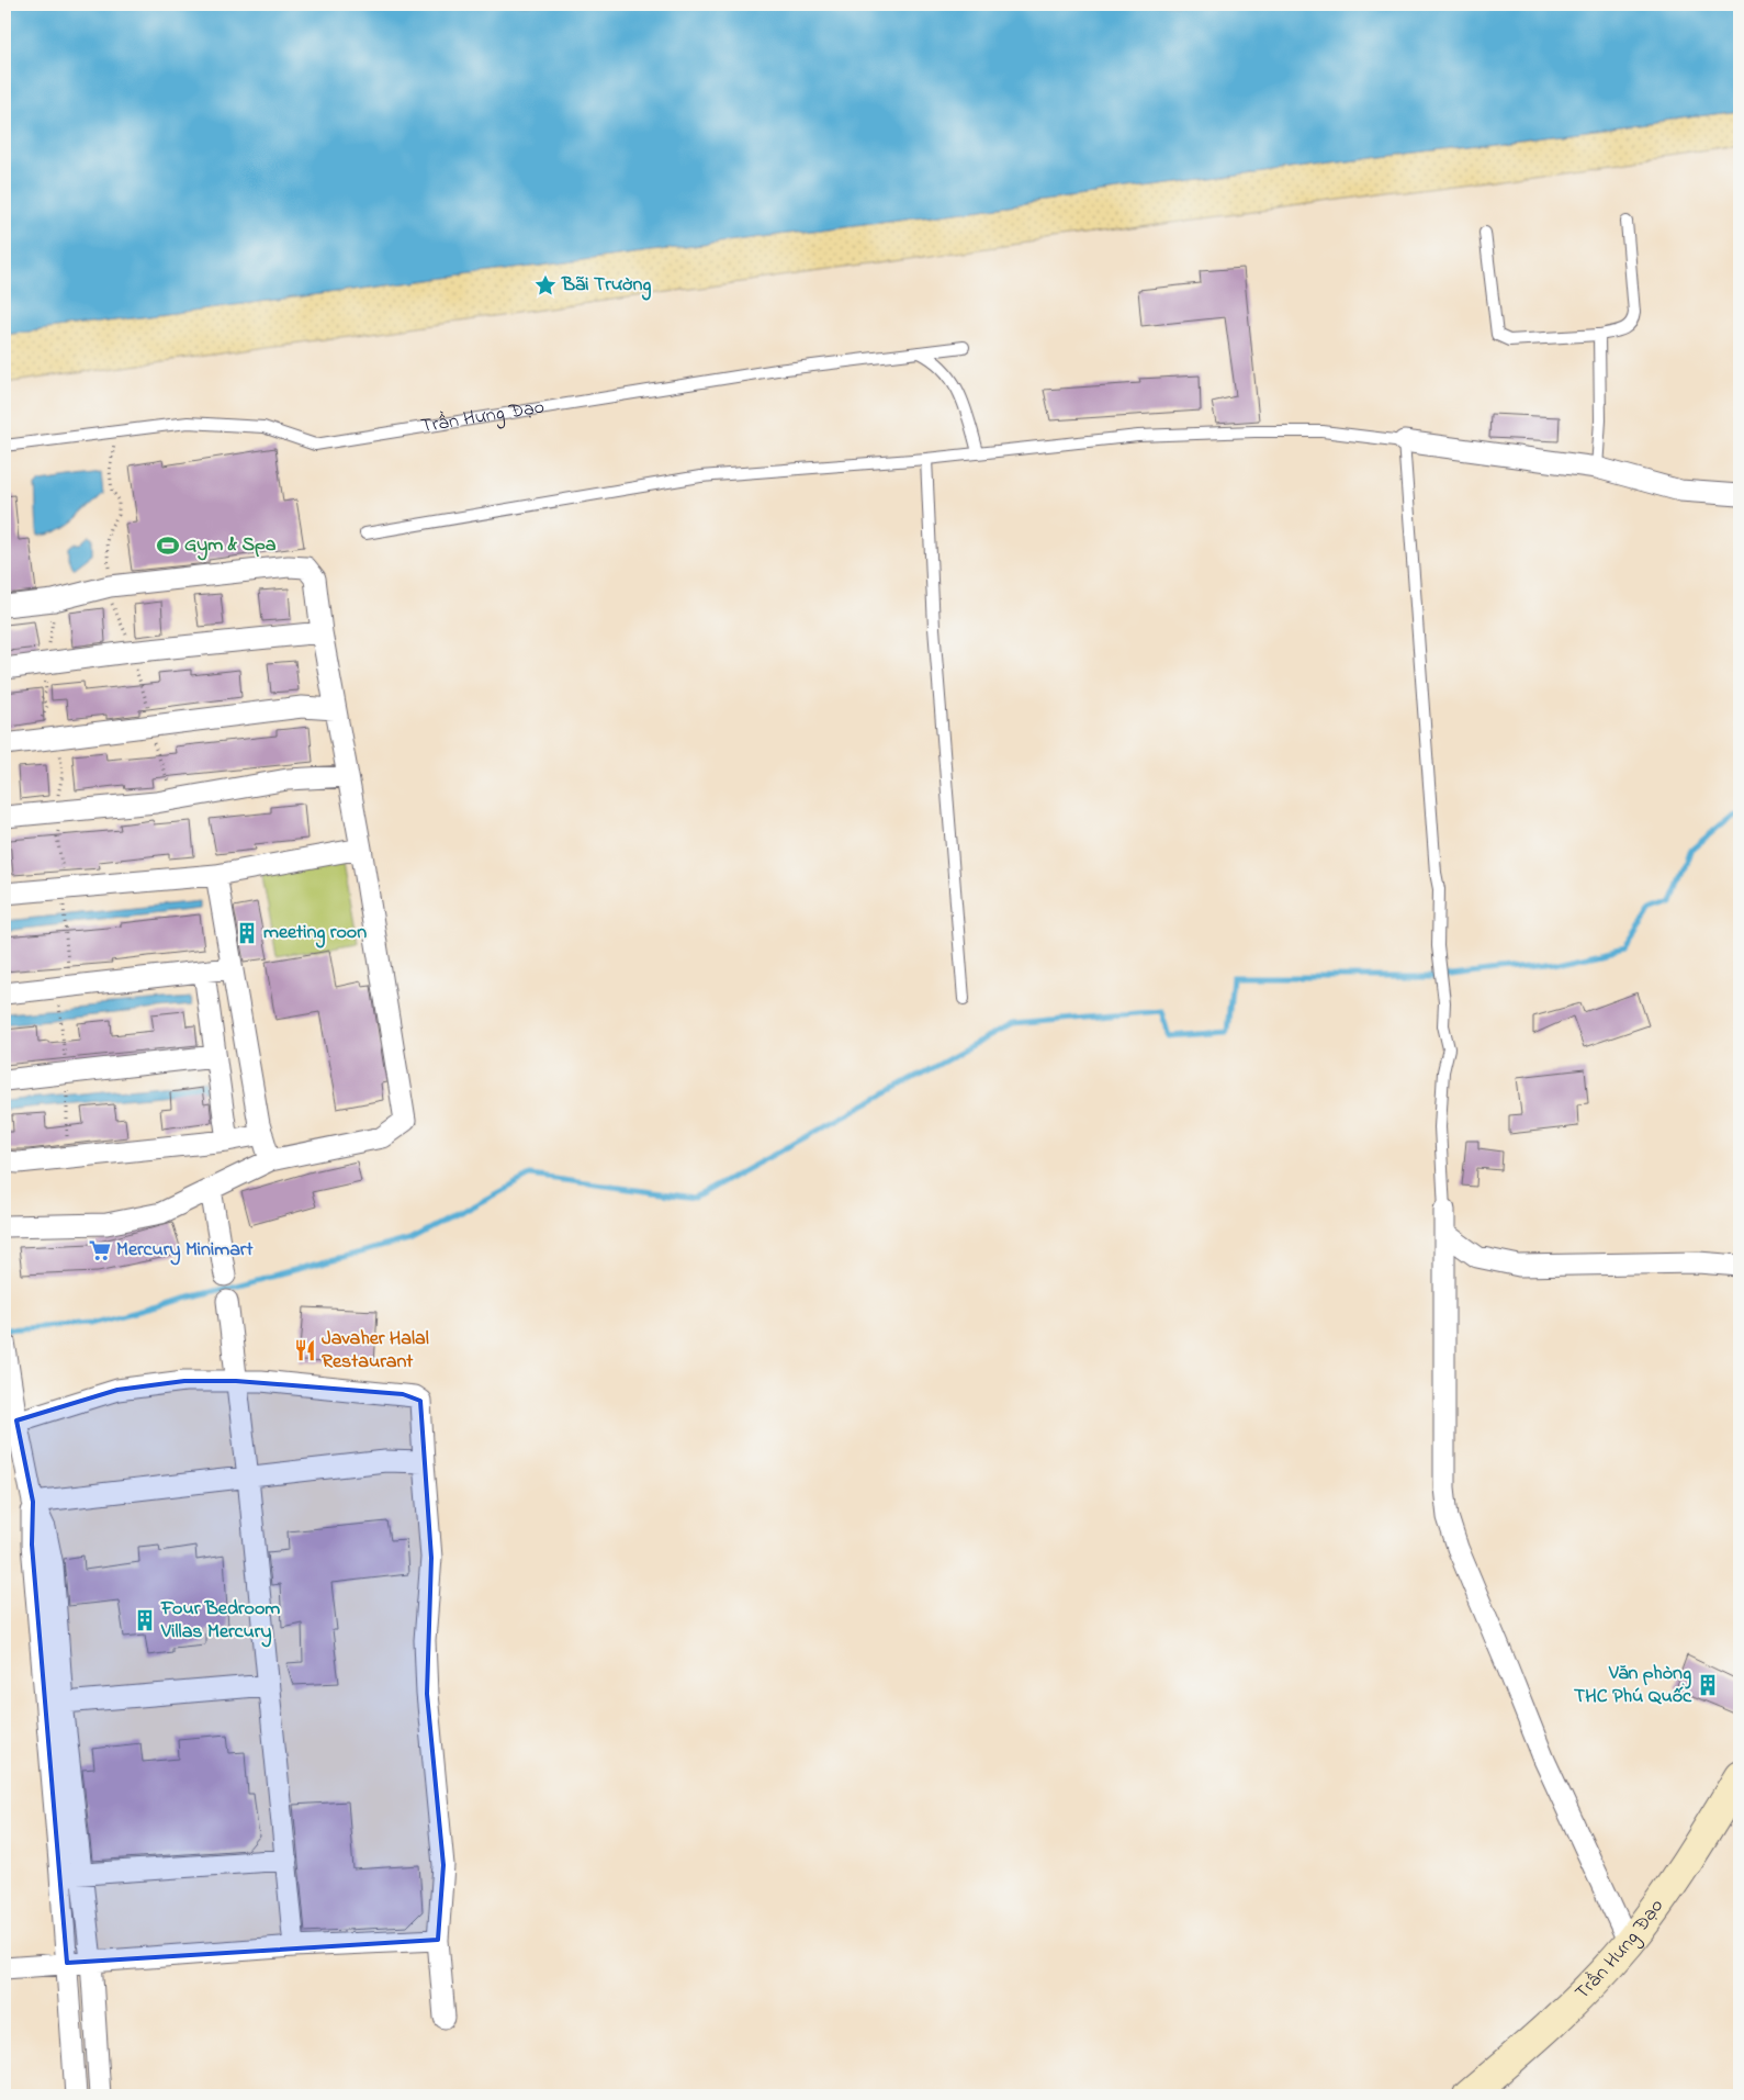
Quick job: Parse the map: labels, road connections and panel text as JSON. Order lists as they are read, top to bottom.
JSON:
{
  "streets": {
    "main road": ["Trần Hưng Đạo"]
  },
  "places": {
    "place": ["Bãi Trường"],
    "sports": ["Gym & Spa"],
    "building": ["meeting roon", "Four Bedroom Villas Mercury", "Văn phòng THC Phú Quốc"],
    "supermarket": ["Mercury Minimart"],
    "restaurant": ["Javaher Halal Restaurant"]
  }
}
